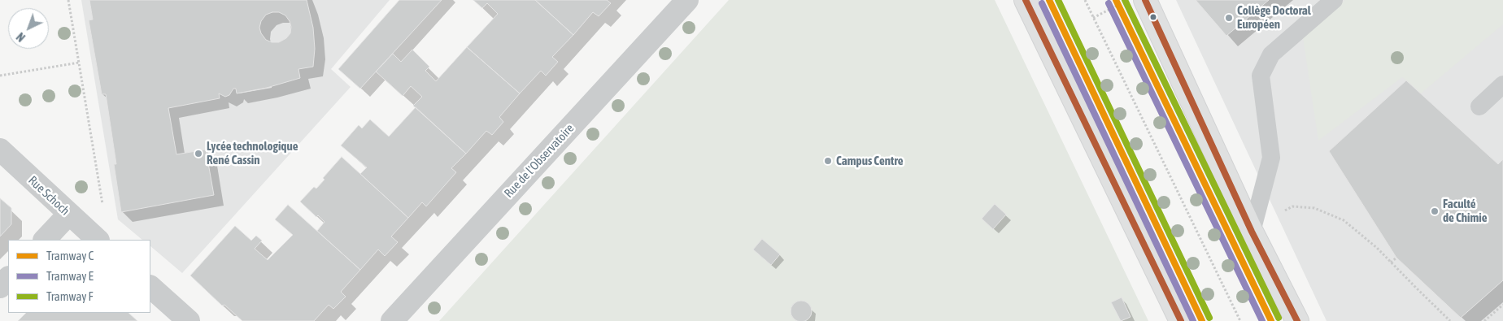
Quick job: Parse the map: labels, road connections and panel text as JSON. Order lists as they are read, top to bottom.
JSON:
{
  "streets": {
    "street": ["Rue de l'Observatoire", "Rue Schoch"]
  },
  "places": [
    "Collège Doctoral Européen",
    "Lycée technologique René Cassin",
    "Campus Centre",
    "Faculté de Chimie"
  ],
  "lines": ["tram line C", "tram line F", "tram line E"],
  "legend": ["Tramway C", "Tramway E", "Tramway F"],
  "north": "bottom left"
}
